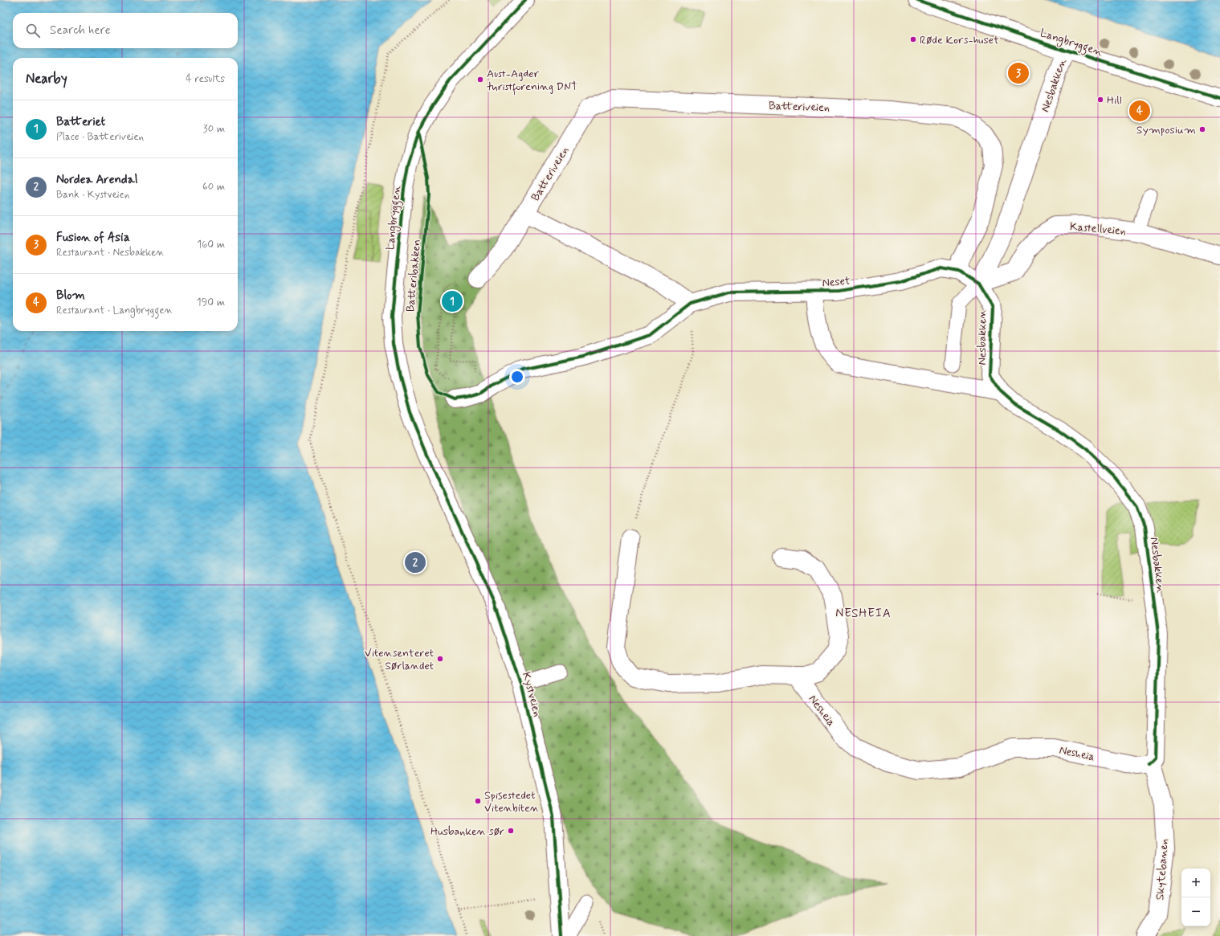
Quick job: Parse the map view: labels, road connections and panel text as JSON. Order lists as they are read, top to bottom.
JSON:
{
  "streets": {
    "street": [
      "Langbryggen",
      "Nesbakken",
      "Batteriveien",
      "Kastellveien",
      "Neset",
      "Kystveien",
      "Nesheia",
      "Skytebanen"
    ],
    "cycle path": ["Batteribakken"]
  },
  "crossings": [
    ["Langbryggen", "Nesbakken"],
    ["Langbryggen", "Kystveien"],
    ["Nesbakken", "Kastellveien"],
    ["Nesbakken", "Neset"],
    ["Nesbakken", "Nesheia"],
    ["Nesbakken", "Skytebanen"],
    ["Batteriveien", "Neset"],
    ["Kastellveien", "Neset"],
    ["Nesheia", "Skytebanen"]
  ],
  "districts": ["NESHEIA"],
  "places": [
    "Røde Kors-huset",
    "Aust-Agder turistforening DNT",
    "Hill",
    "Symposium",
    "Vitensenteret Sørlandet",
    "Spisestedet Vitenbiten",
    "Husbanken sør"
  ],
  "page": {
    "search": "Search here",
    "heading": ["Nearby", "4 results"],
    "pins": [
      "3",
      "4",
      "1",
      "2"
    ],
    "list": [
      {
        "mark": "1",
        "name": "Batteriet",
        "note": "Place · Batteriveien",
        "value": "30 m"
      },
      {
        "mark": "2",
        "name": "Nordea Arendal",
        "note": "Bank · Kystveien",
        "value": "60 m"
      },
      {
        "mark": "3",
        "name": "Fusion of Asia",
        "note": "Restaurant · Nesbakken",
        "value": "160 m"
      },
      {
        "mark": "4",
        "name": "Blom",
        "note": "Restaurant · Langbryggen",
        "value": "190 m"
      }
    ],
    "map_buttons": ["+", "−"]
  }
}
